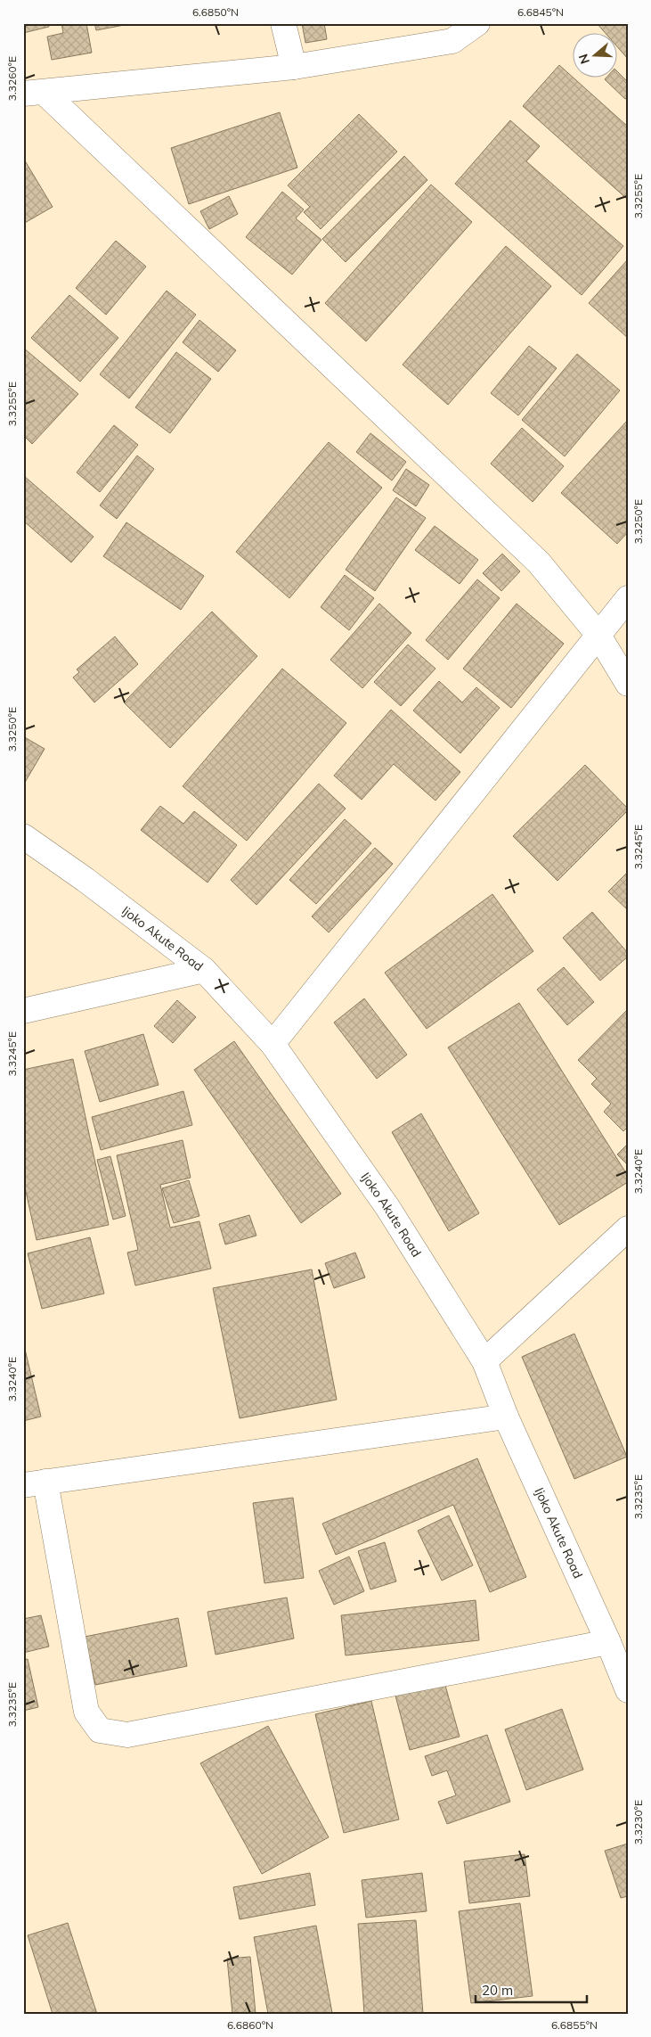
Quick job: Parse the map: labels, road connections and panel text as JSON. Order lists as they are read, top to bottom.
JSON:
{
  "streets": {
    "street": ["Ijoko Akute Road"]
  },
  "scale_bar": "20 m",
  "north": "left",
  "coordinates": [
    "6.6850°N",
    "6.6845°N",
    "3.3260°E",
    "3.3255°E",
    "3.3250°E",
    "3.3245°E",
    "3.3240°E",
    "3.3235°E",
    "3.3230°E",
    "6.6860°N",
    "6.6855°N"
  ]
}
